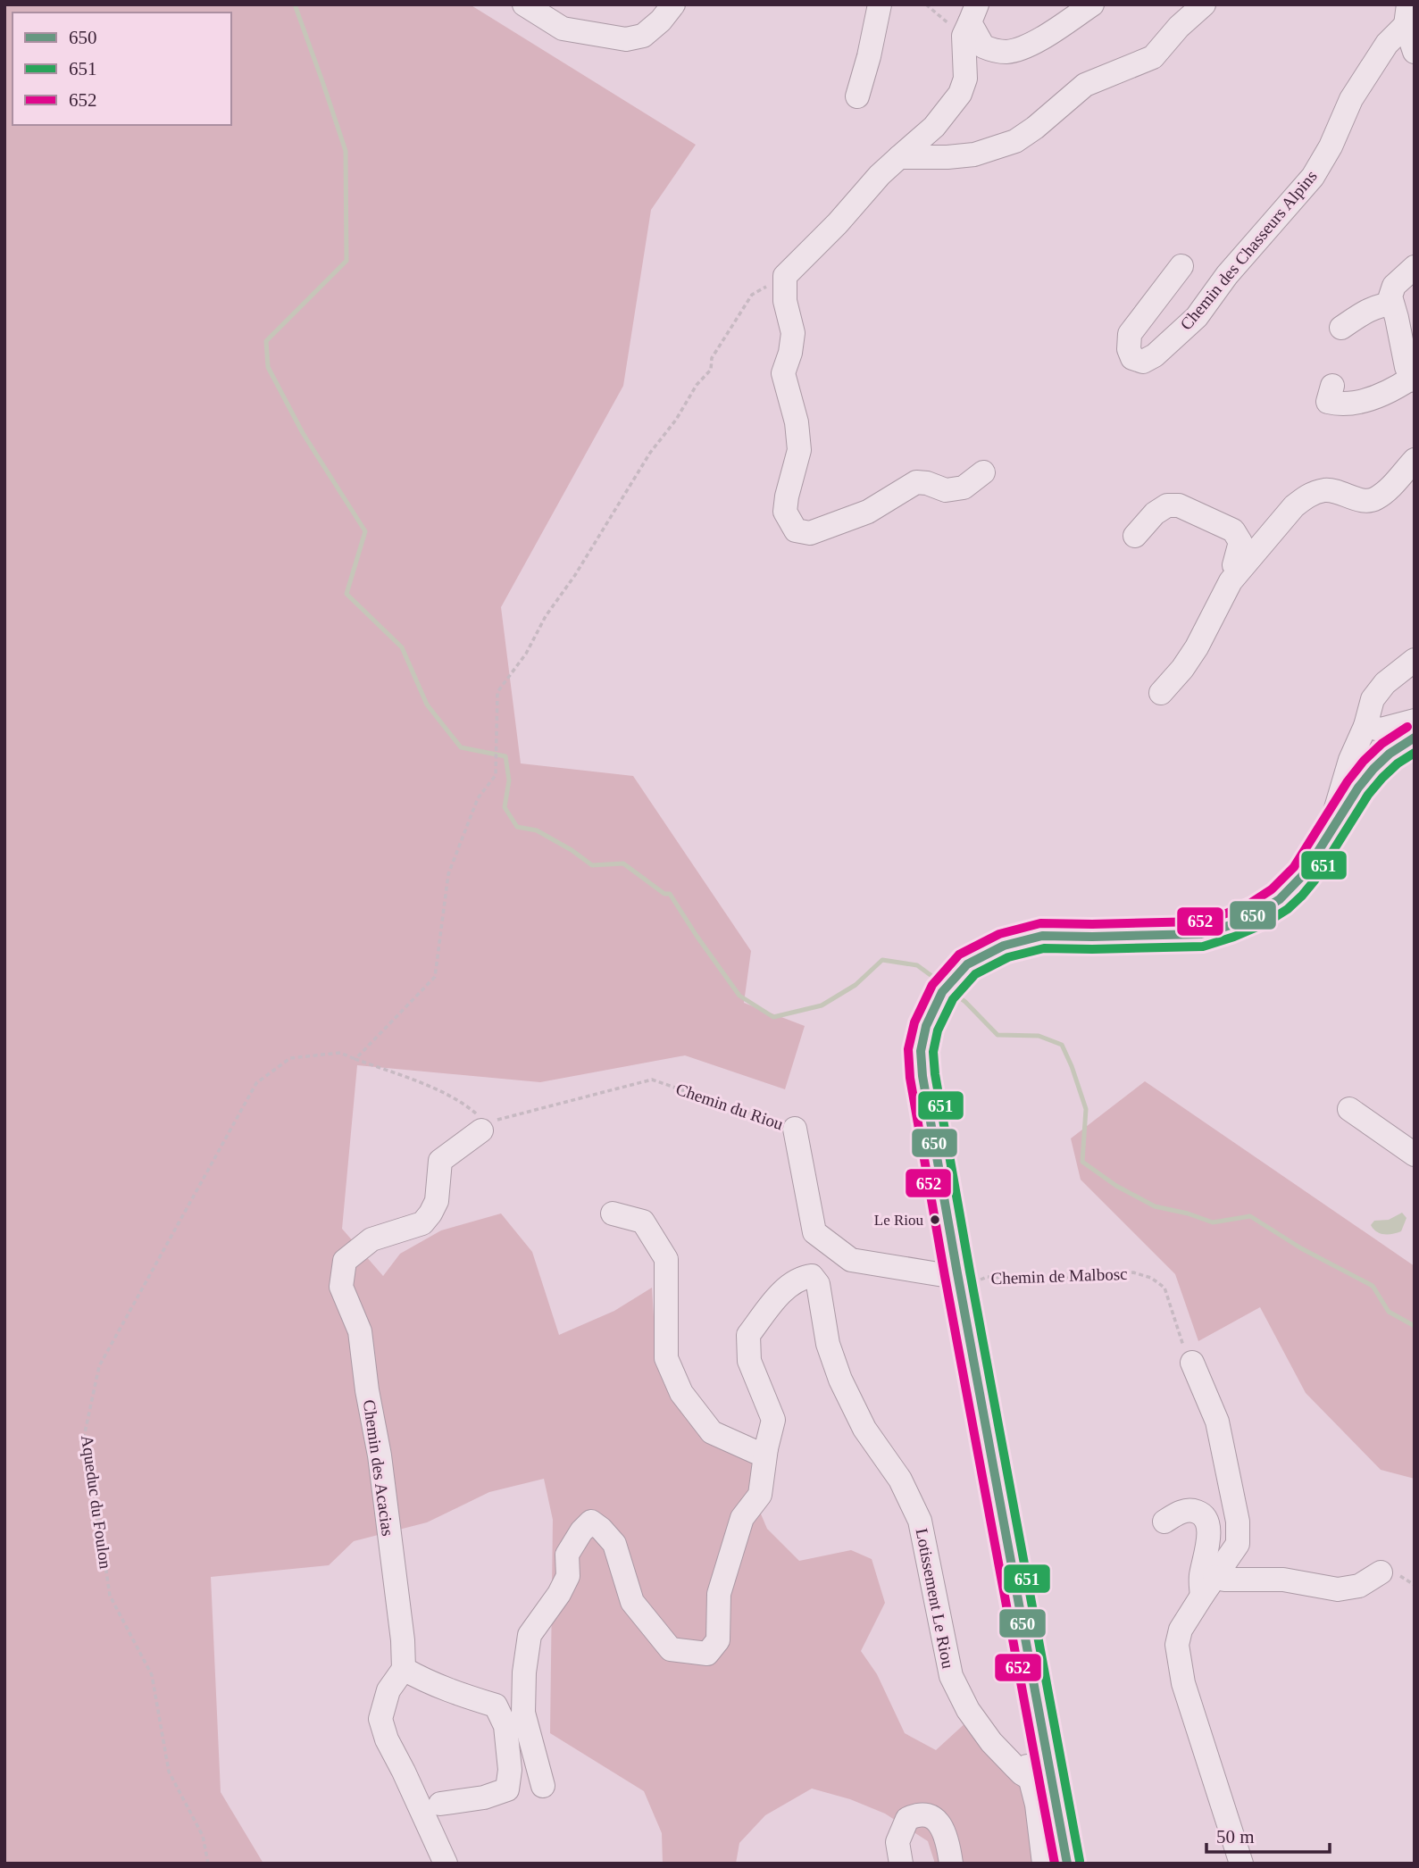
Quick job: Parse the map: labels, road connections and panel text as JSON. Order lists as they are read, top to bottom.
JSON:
{
  "streets": {
    "street": [
      "Chemin des Chasseurs Alpins",
      "Chemin du Riou",
      "Chemin des Acacias",
      "Lotissement Le Riou"
    ],
    "path": ["Chemin de Malbosc", "Aqueduc du Foulon"]
  },
  "crossings": [
    ["Chemin du Riou", "Chemin de Malbosc"],
    ["Chemin du Riou", "Chemin des Acacias"],
    ["Chemin du Riou", "Aqueduc du Foulon"],
    ["Chemin des Acacias", "Aqueduc du Foulon"]
  ],
  "places": ["Le Riou"],
  "lines": ["transit line 652", "transit line 650", "transit line 651"],
  "legend": ["650", "651", "652"],
  "scale_bar": "50 m"
}
